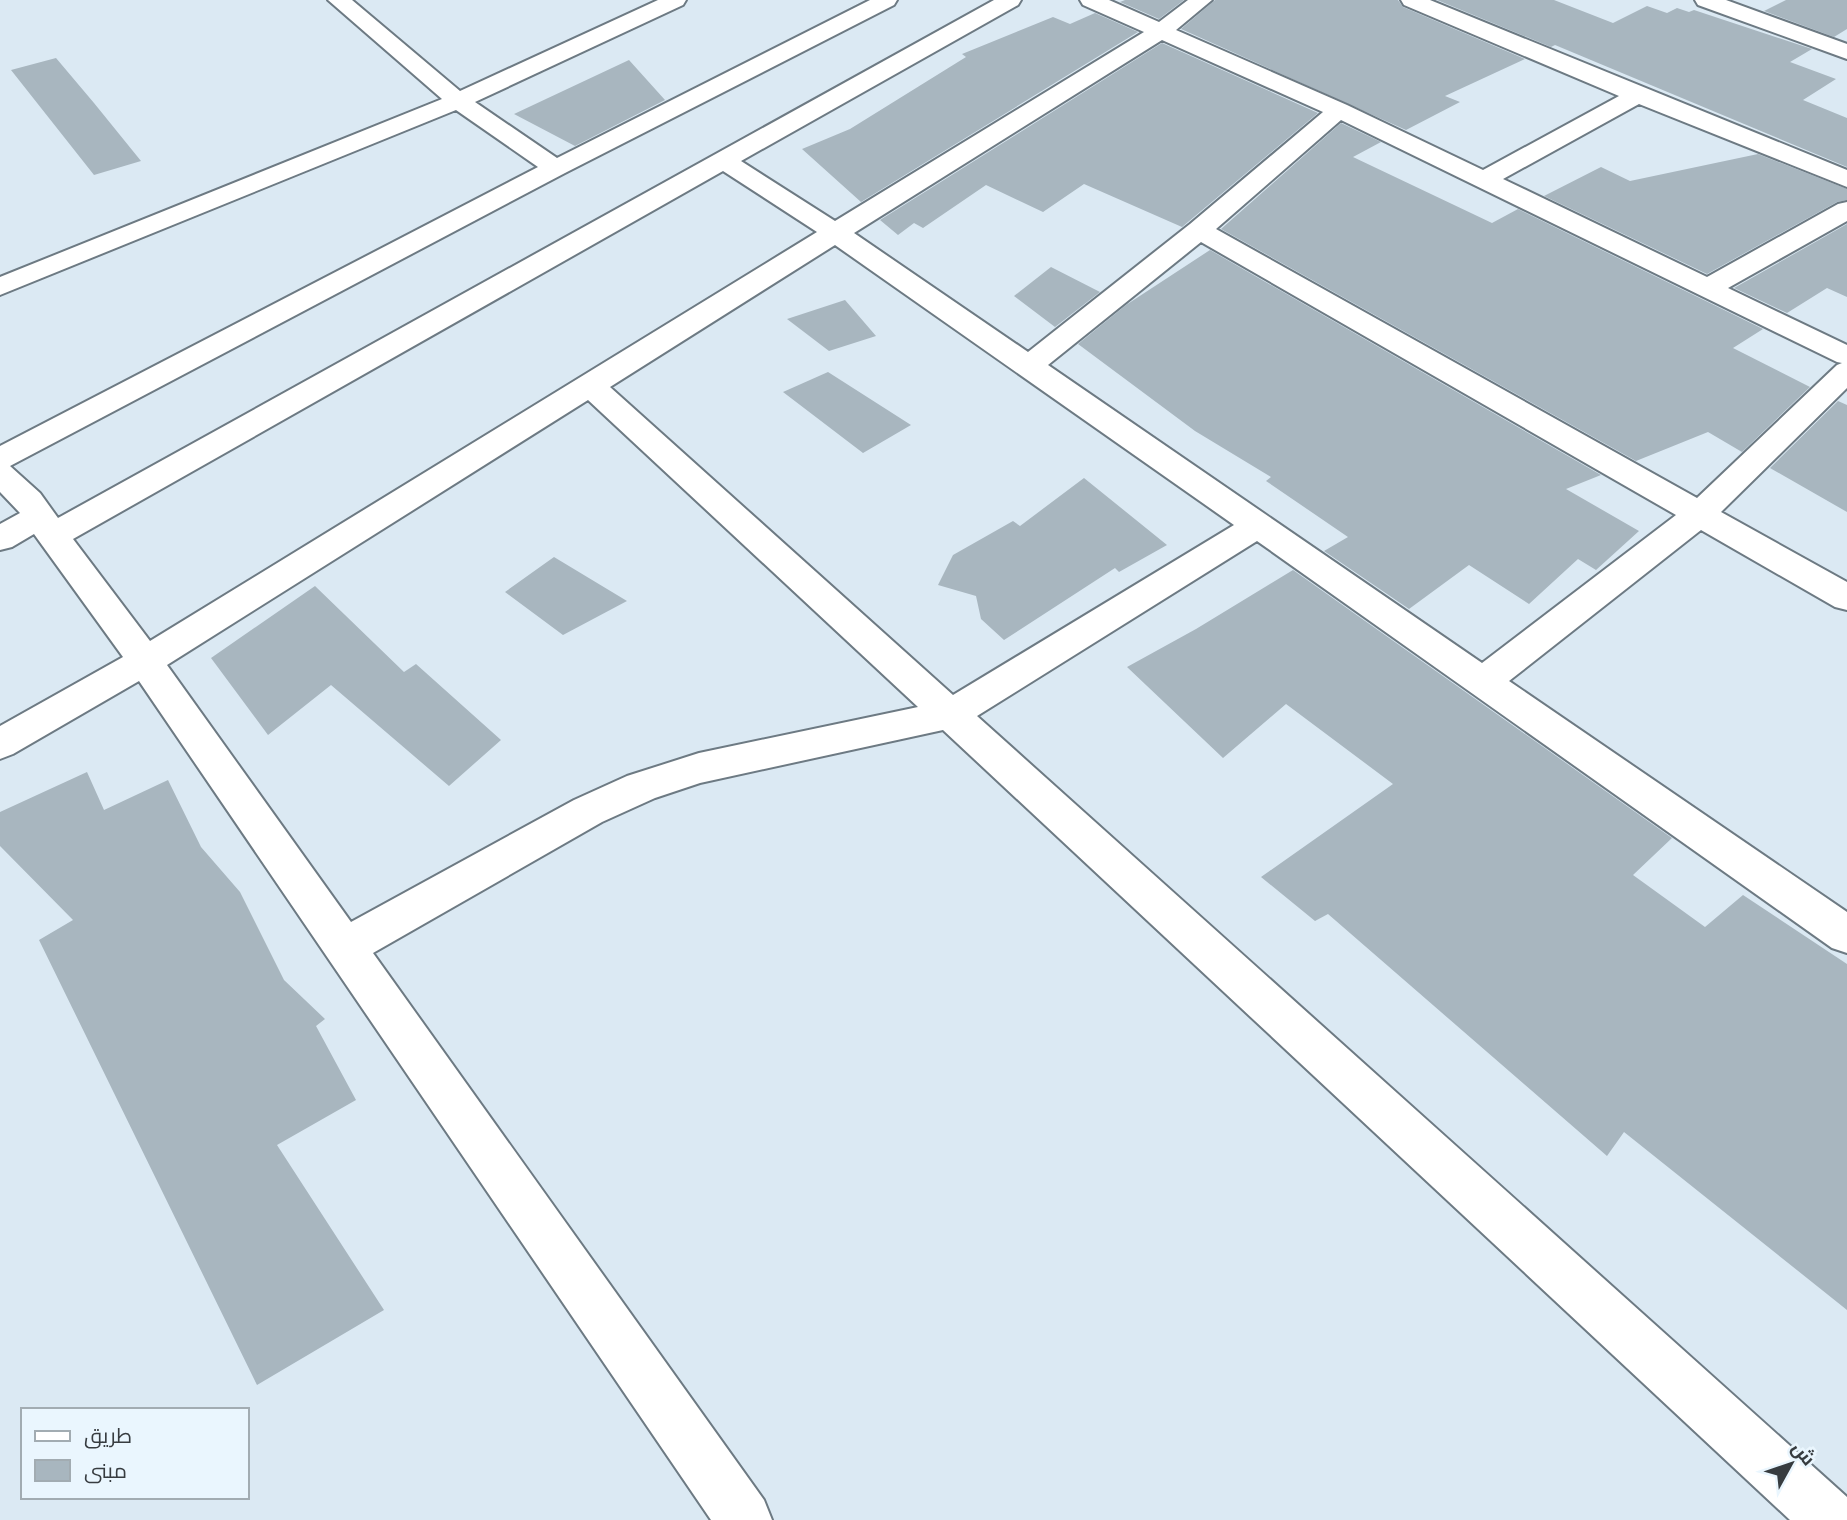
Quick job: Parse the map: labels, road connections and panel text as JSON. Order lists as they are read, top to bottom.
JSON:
{
  "legend": ["طريق", "مبنى"],
  "north": "top right"
}
